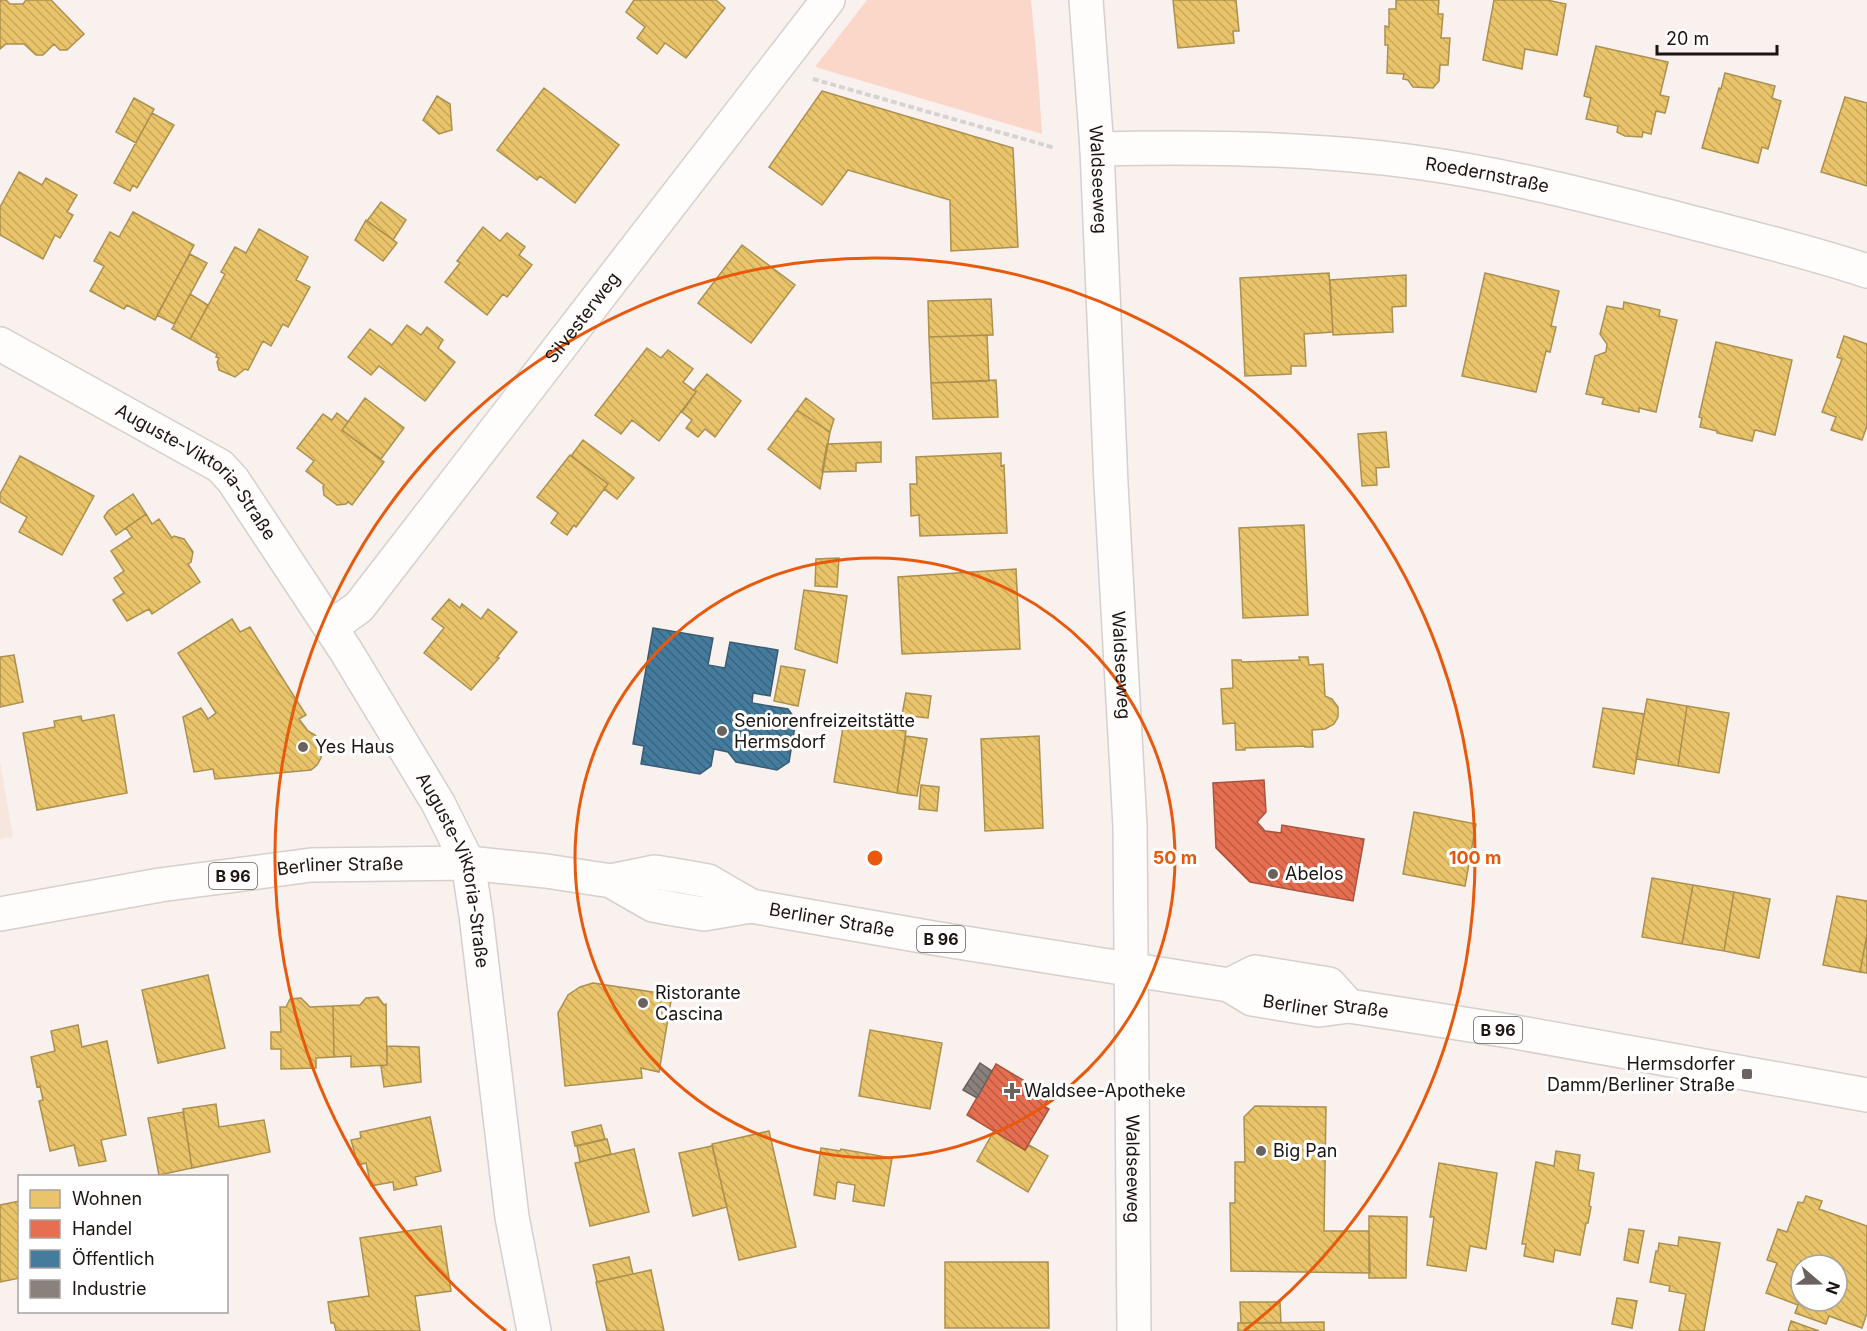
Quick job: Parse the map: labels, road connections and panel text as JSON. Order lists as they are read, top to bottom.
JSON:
{
  "streets": {
    "street": [
      "Roedernstraße",
      "Waldseeweg",
      "Silvesterweg",
      "Auguste-Viktoria-Straße",
      "Berliner Straße",
      "B 96"
    ]
  },
  "crossings": [
    ["Roedernstraße", "Waldseeweg"],
    ["Waldseeweg", "Berliner Straße"],
    ["Silvesterweg", "Auguste-Viktoria-Straße"],
    ["Auguste-Viktoria-Straße", "Berliner Straße"]
  ],
  "places": {
    "other": [
      "Seniorenfreizeitstätte Hermsdorf",
      "Yes Haus",
      "Abelos",
      "Ristorante Cascina",
      "Big Pan"
    ],
    "transit": ["Hermsdorfer Damm/Berliner Straße"],
    "health": ["Waldsee-Apotheke"]
  },
  "legend": [
    "Wohnen",
    "Handel",
    "Öffentlich",
    "Industrie"
  ],
  "scale_bar": "20 m",
  "north": "right",
  "rings": ["50 m", "100 m"]
}
